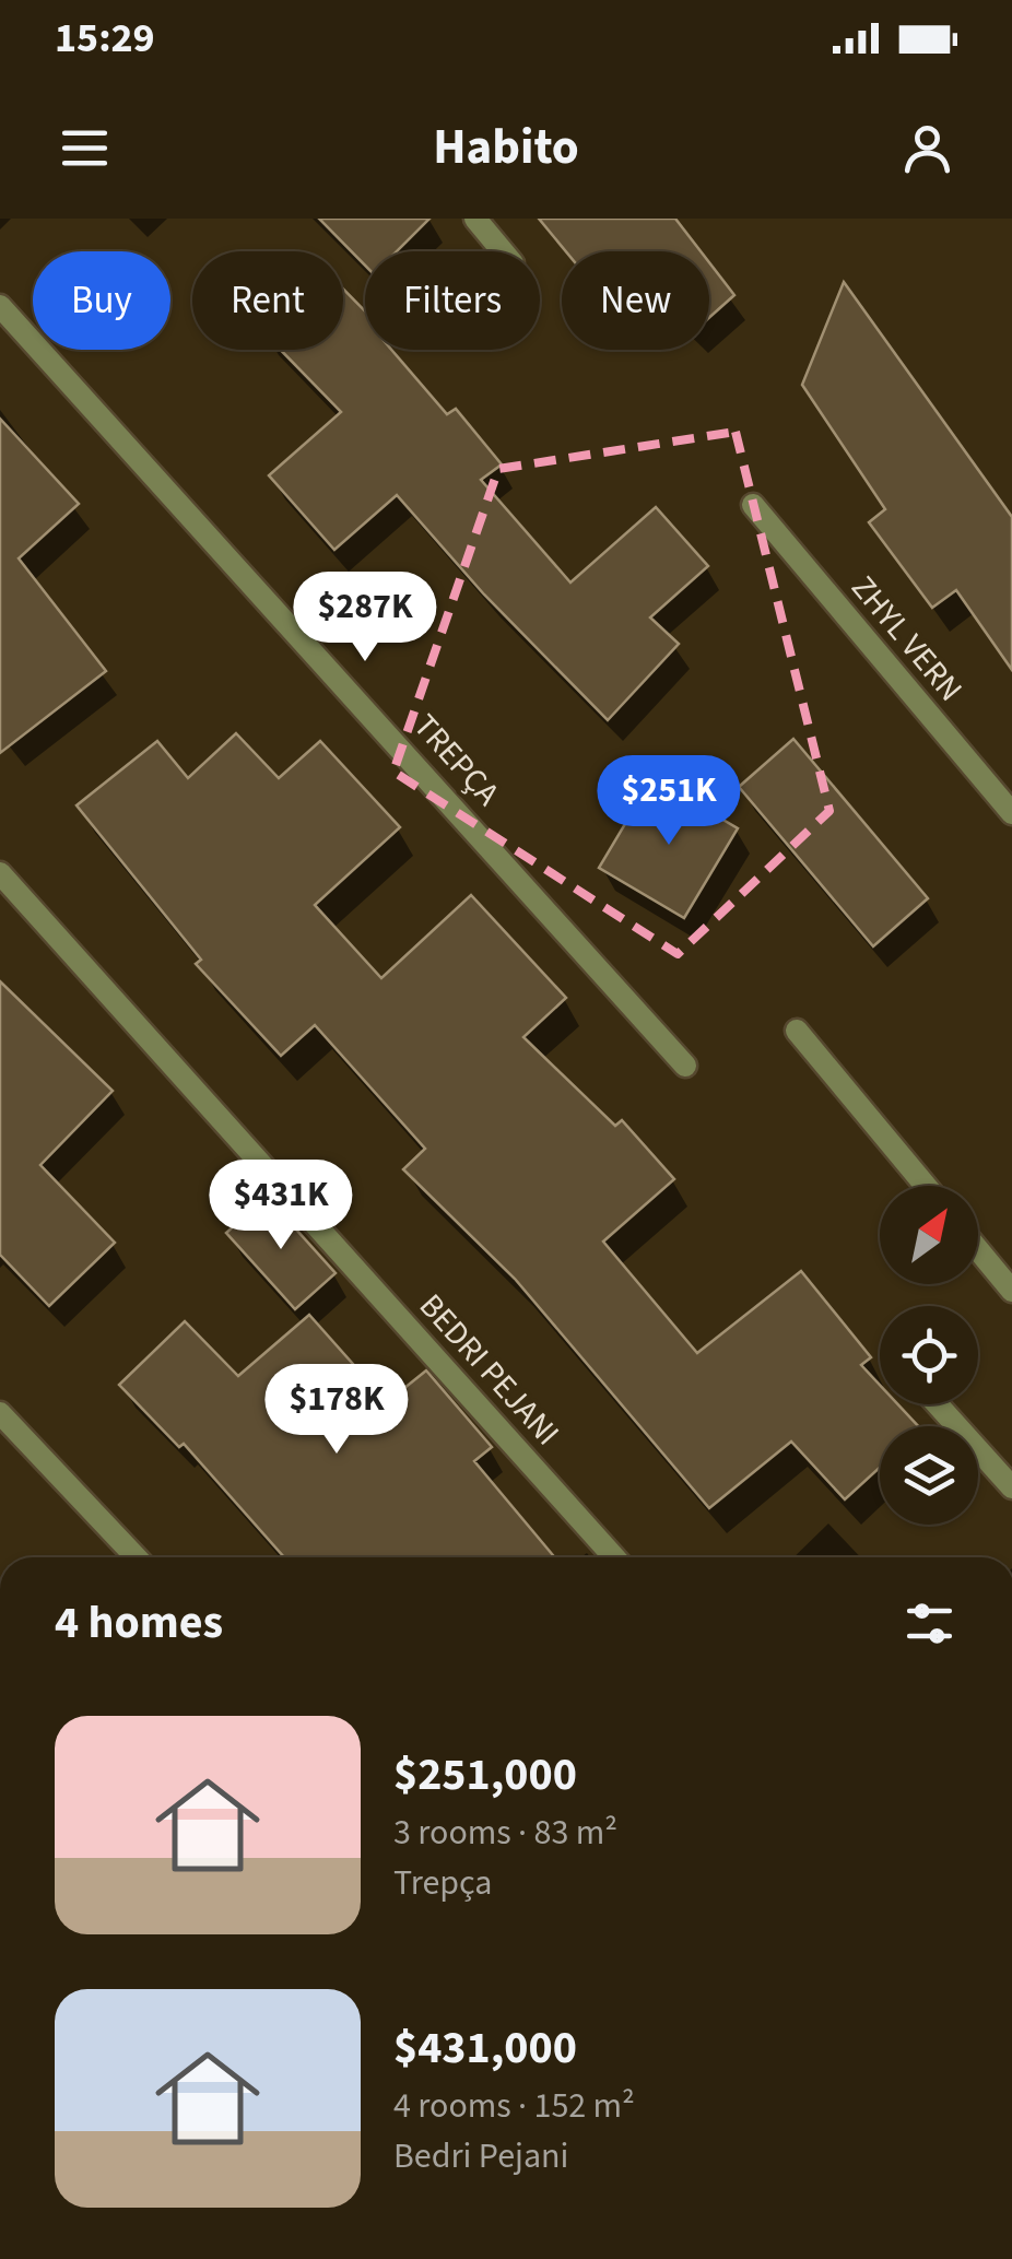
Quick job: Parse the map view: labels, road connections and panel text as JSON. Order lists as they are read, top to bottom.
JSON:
{
  "streets": {
    "street": ["ZHYL VERN", "TREPÇA", "BEDRI PEJANI"]
  },
  "north": "top right",
  "page": {
    "status": "15:29",
    "header": "Habito",
    "chip": [
      "Buy",
      "Rent",
      "Filters",
      "New"
    ],
    "price": [
      "$287K",
      "$251K",
      "$431K",
      "$178K"
    ],
    "heading": "4 homes",
    "list": [
      {
        "name": "$251,000",
        "note": "3 rooms · 83 m² · Trepça"
      },
      {
        "name": "$431,000",
        "note": "4 rooms · 152 m² · Bedri Pejani"
      }
    ]
  }
}
